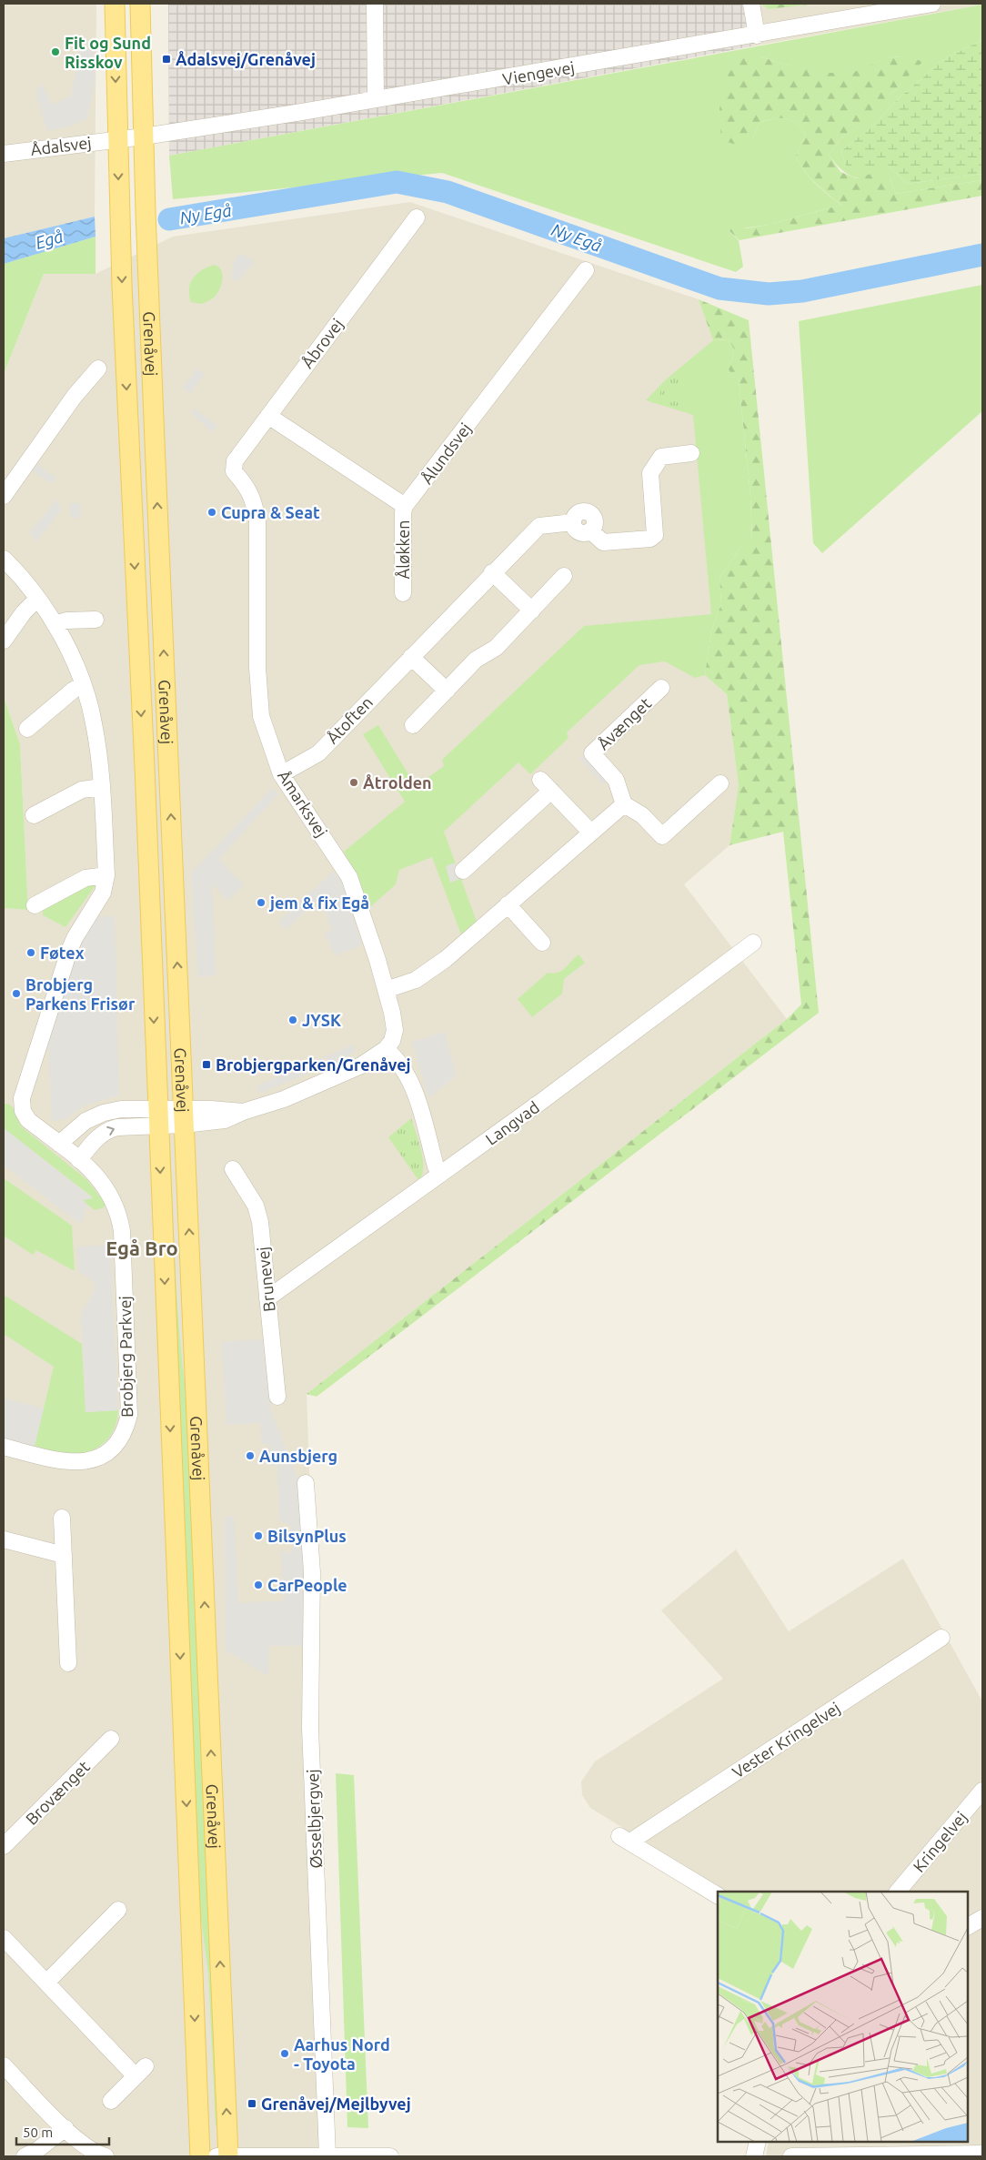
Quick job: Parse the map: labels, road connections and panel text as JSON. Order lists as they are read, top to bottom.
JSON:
{
  "streets": {
    "main road": ["Grenåvej"],
    "street": [
      "Viengevej",
      "Ådalsvej",
      "Åbrovej",
      "Ålundsvej",
      "Åløkken",
      "Åtoften",
      "Åvænget",
      "Åmarksvej",
      "Langvad",
      "Brunevej",
      "Brobjerg Parkvej",
      "Vester Kringelvej",
      "Brovænget",
      "Øsselbjergvej",
      "Kringelvej"
    ]
  },
  "crossings": [
    ["Viengevej", "Ådalsvej"],
    ["Viengevej", "Grenåvej"],
    ["Ådalsvej", "Grenåvej"],
    ["Åbrovej", "Åmarksvej"],
    ["Ålundsvej", "Åløkken"],
    ["Åtoften", "Åmarksvej"],
    ["Langvad", "Brunevej"]
  ],
  "districts": ["Egå Bro"],
  "water": ["Ny Egå", "Egå"],
  "places": {
    "other": [
      "Fit og Sund Risskov",
      "Cupra & Seat",
      "Åtrolden",
      "jem & fix Egå",
      "Føtex",
      "Brobjerg Parkens Frisør",
      "JYSK",
      "Aunsbjerg",
      "BilsynPlus",
      "CarPeople",
      "Aarhus Nord - Toyota"
    ],
    "transit": ["Ådalsvej/Grenåvej", "Brobjergparken/Grenåvej", "Grenåvej/Mejlbyvej"]
  },
  "scale_bar": "50 m"
}
